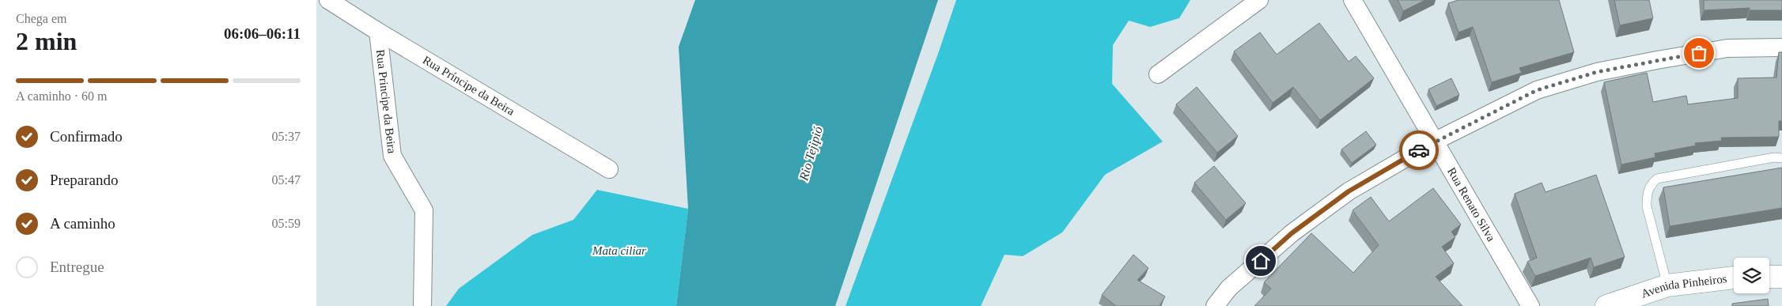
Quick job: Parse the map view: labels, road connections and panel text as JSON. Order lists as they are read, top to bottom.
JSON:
{
  "streets": {
    "street": [
      "Rua Príncipe da Beira",
      "Rua Principe da Beira",
      "Rua Renato Silva",
      "Avenida Pinheiros"
    ]
  },
  "crossings": [
    ["Rua Príncipe da Beira", "Rua Principe da Beira"]
  ],
  "water": ["Rio Tejipió"],
  "parks": ["Mata ciliar"],
  "page": {
    "heading": ["2 min", "Chega em", "06:06–06:11"],
    "bar": "A caminho · 60 m",
    "list": [
      ["Confirmado", "05:37"],
      ["Preparando", "05:47"],
      ["A caminho", "05:59"],
      "Entregue"
    ]
  }
}
